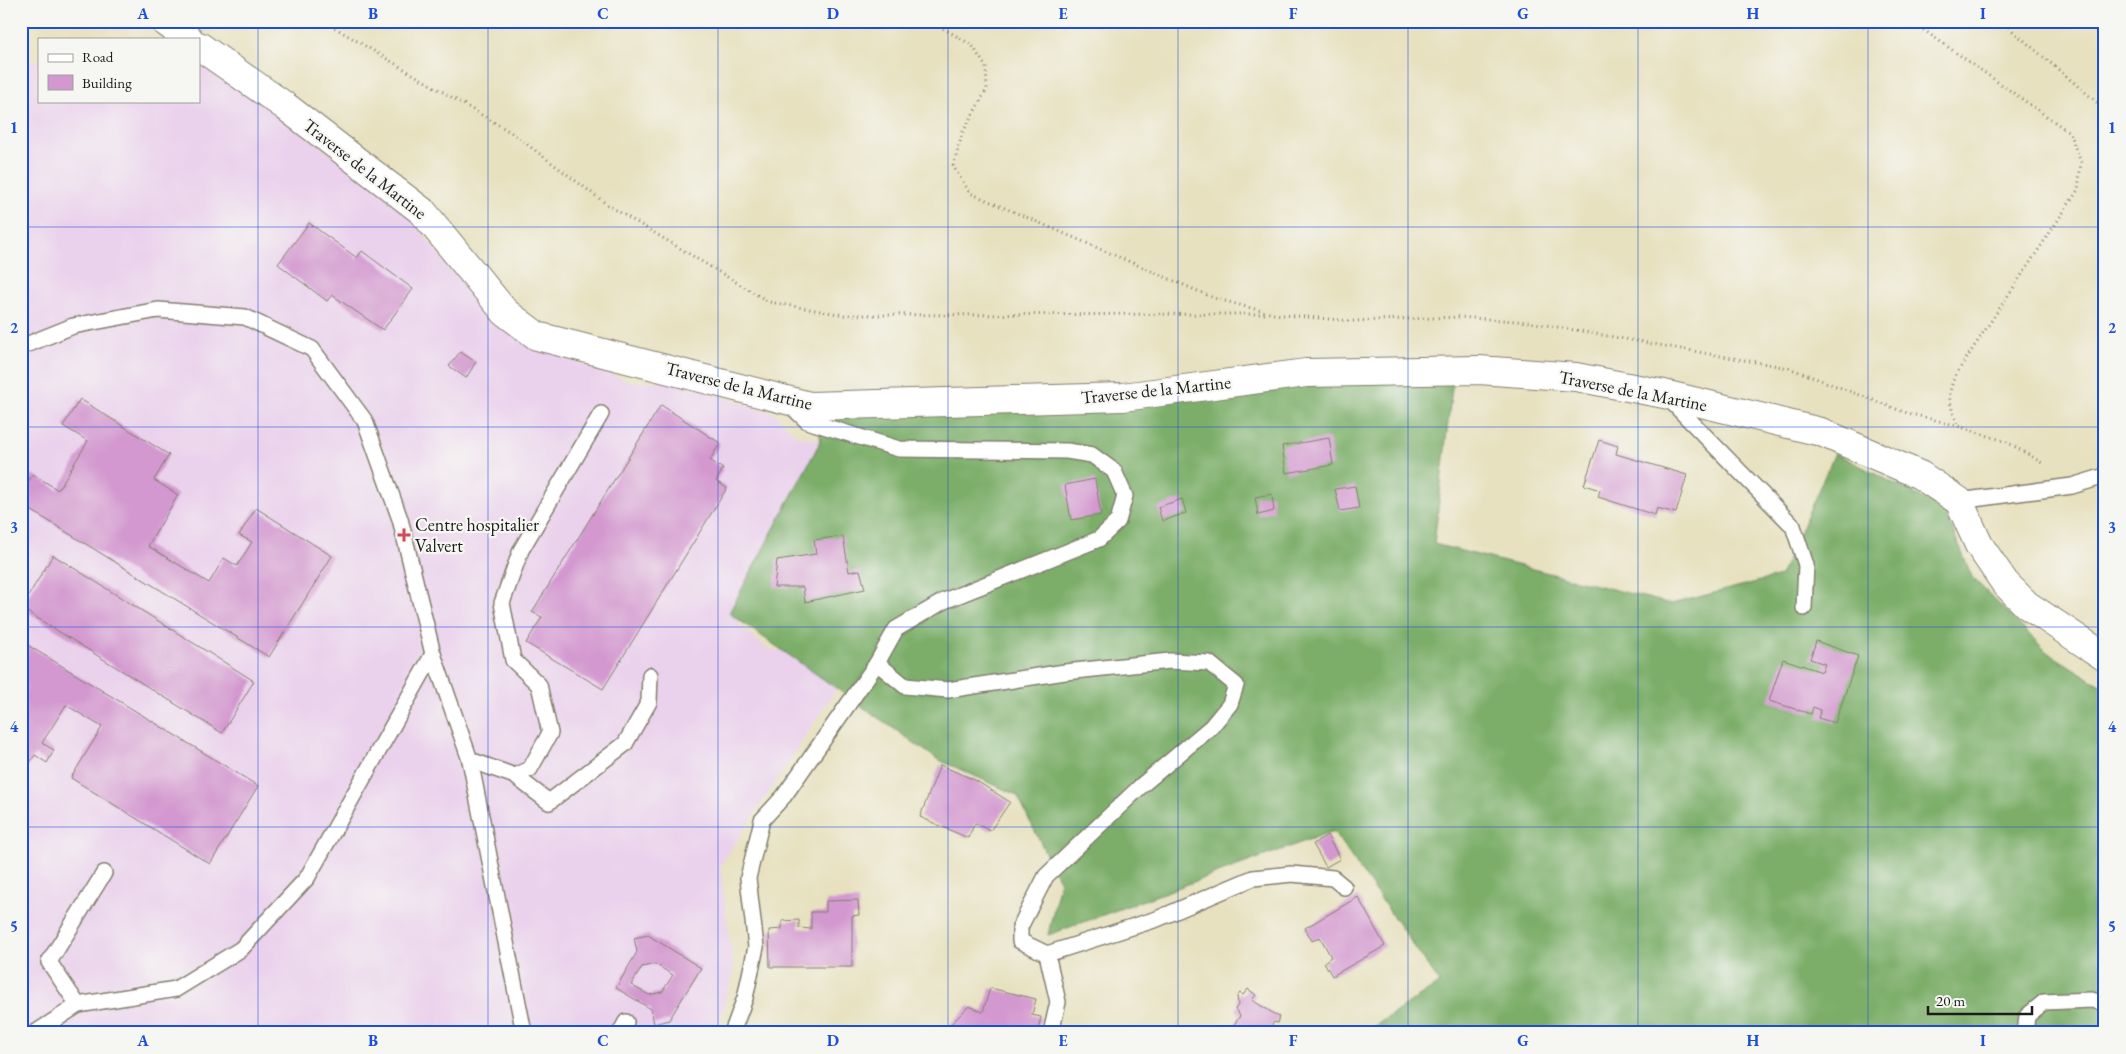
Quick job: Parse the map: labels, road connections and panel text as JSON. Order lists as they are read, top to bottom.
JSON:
{
  "streets": {
    "street": ["Traverse de la Martine"]
  },
  "places": {
    "health": ["Centre hospitalier Valvert"]
  },
  "legend": ["Road", "Building"],
  "scale_bar": "20 m",
  "grid": {
    "columns": [
      "A",
      "B",
      "C",
      "D",
      "E",
      "F",
      "G",
      "H",
      "I"
    ],
    "rows": [
      "1",
      "2",
      "3",
      "4",
      "5"
    ]
  }
}
